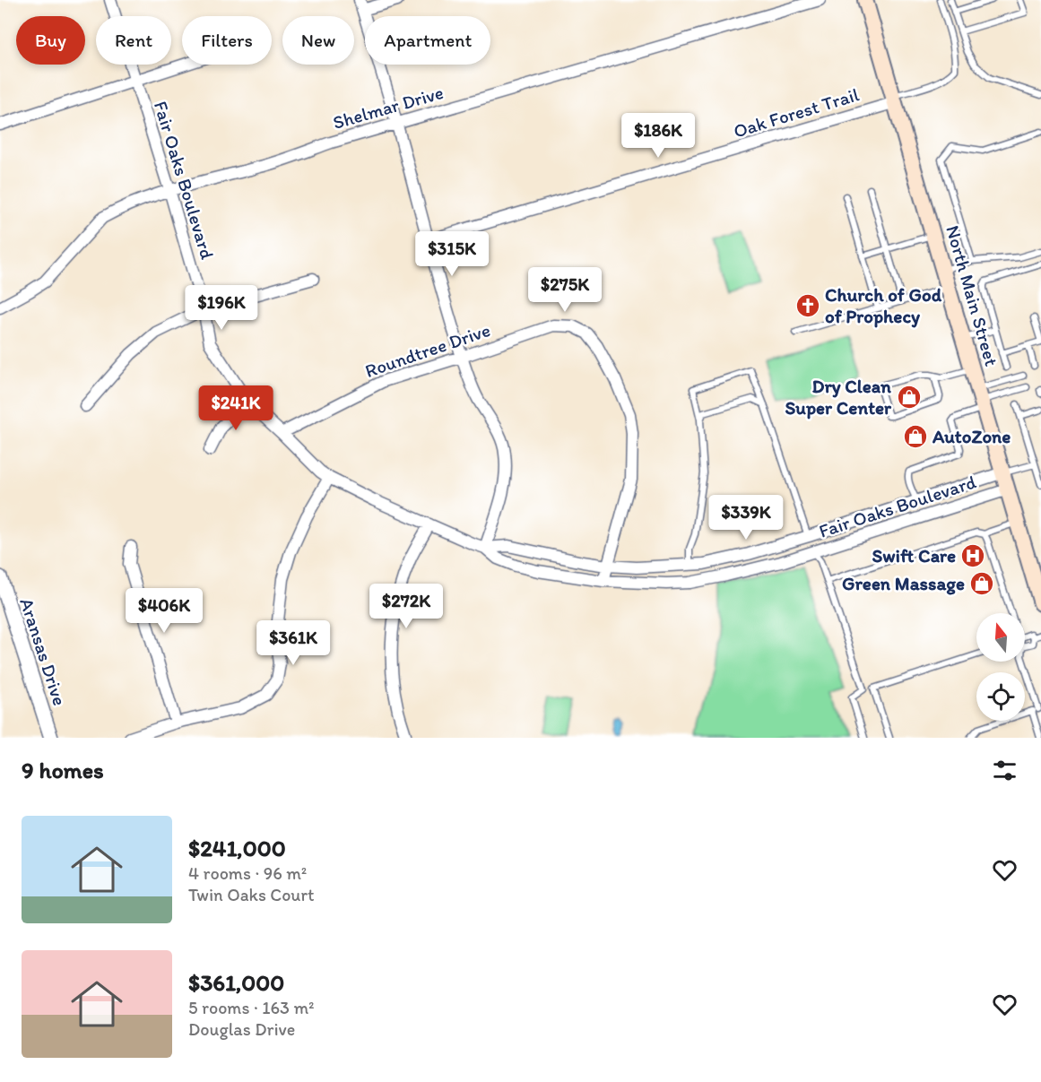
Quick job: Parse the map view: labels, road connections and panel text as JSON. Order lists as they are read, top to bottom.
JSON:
{
  "streets": {
    "main road": ["North Main Street"],
    "street": [
      "Shelmar Drive",
      "Oak Forest Trail",
      "Fair Oaks Boulevard",
      "Roundtree Drive",
      "Aransas Drive"
    ]
  },
  "crossings": [
    ["Shelmar Drive", "Fair Oaks Boulevard"],
    ["Oak Forest Trail", "North Main Street"],
    ["Fair Oaks Boulevard", "North Main Street"],
    ["Fair Oaks Boulevard", "Roundtree Drive"]
  ],
  "places": {
    "church": ["Church of God of Prophecy"],
    "shop": ["Dry Clean Super Center", "AutoZone", "Green Massage"],
    "hospital": ["Swift Care"]
  },
  "north": "top",
  "page": {
    "chip": [
      "Buy",
      "Rent",
      "Filters",
      "New",
      "Apartment"
    ],
    "price": [
      "$186K",
      "$315K",
      "$275K",
      "$196K",
      "$241K",
      "$339K",
      "$272K",
      "$406K",
      "$361K"
    ],
    "heading": "9 homes",
    "list": [
      {
        "name": "$241,000",
        "note": "4 rooms · 96 m² · Twin Oaks Court"
      },
      {
        "name": "$361,000",
        "note": "5 rooms · 163 m² · Douglas Drive"
      }
    ]
  }
}
